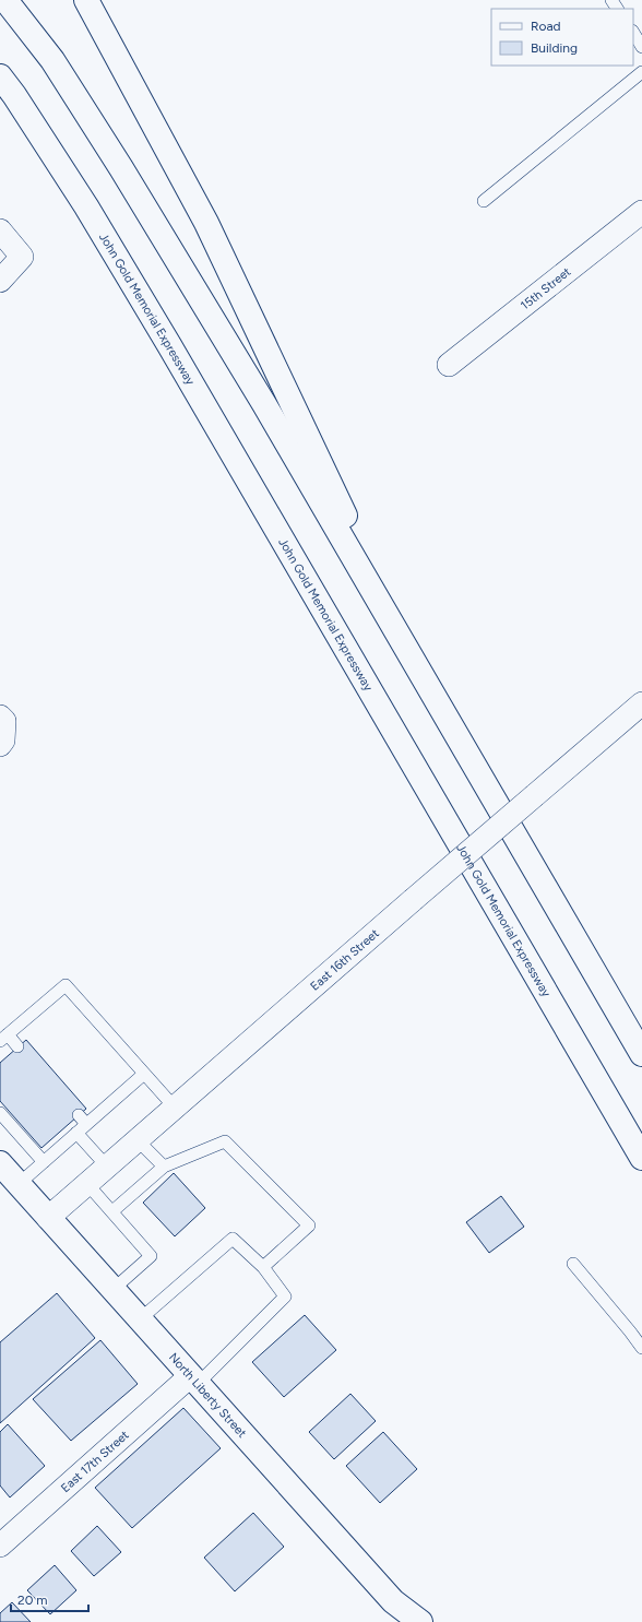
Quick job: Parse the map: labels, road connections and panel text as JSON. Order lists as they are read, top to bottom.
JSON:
{
  "streets": {
    "main road": ["John Gold Memorial Expressway", "North Liberty Street"],
    "street": ["15th Street", "East 16th Street", "East 17th Street"]
  },
  "crossings": [
    ["East 16th Street", "North Liberty Street"],
    ["North Liberty Street", "East 17th Street"]
  ],
  "legend": ["Road", "Building"],
  "scale_bar": "20 m"
}
